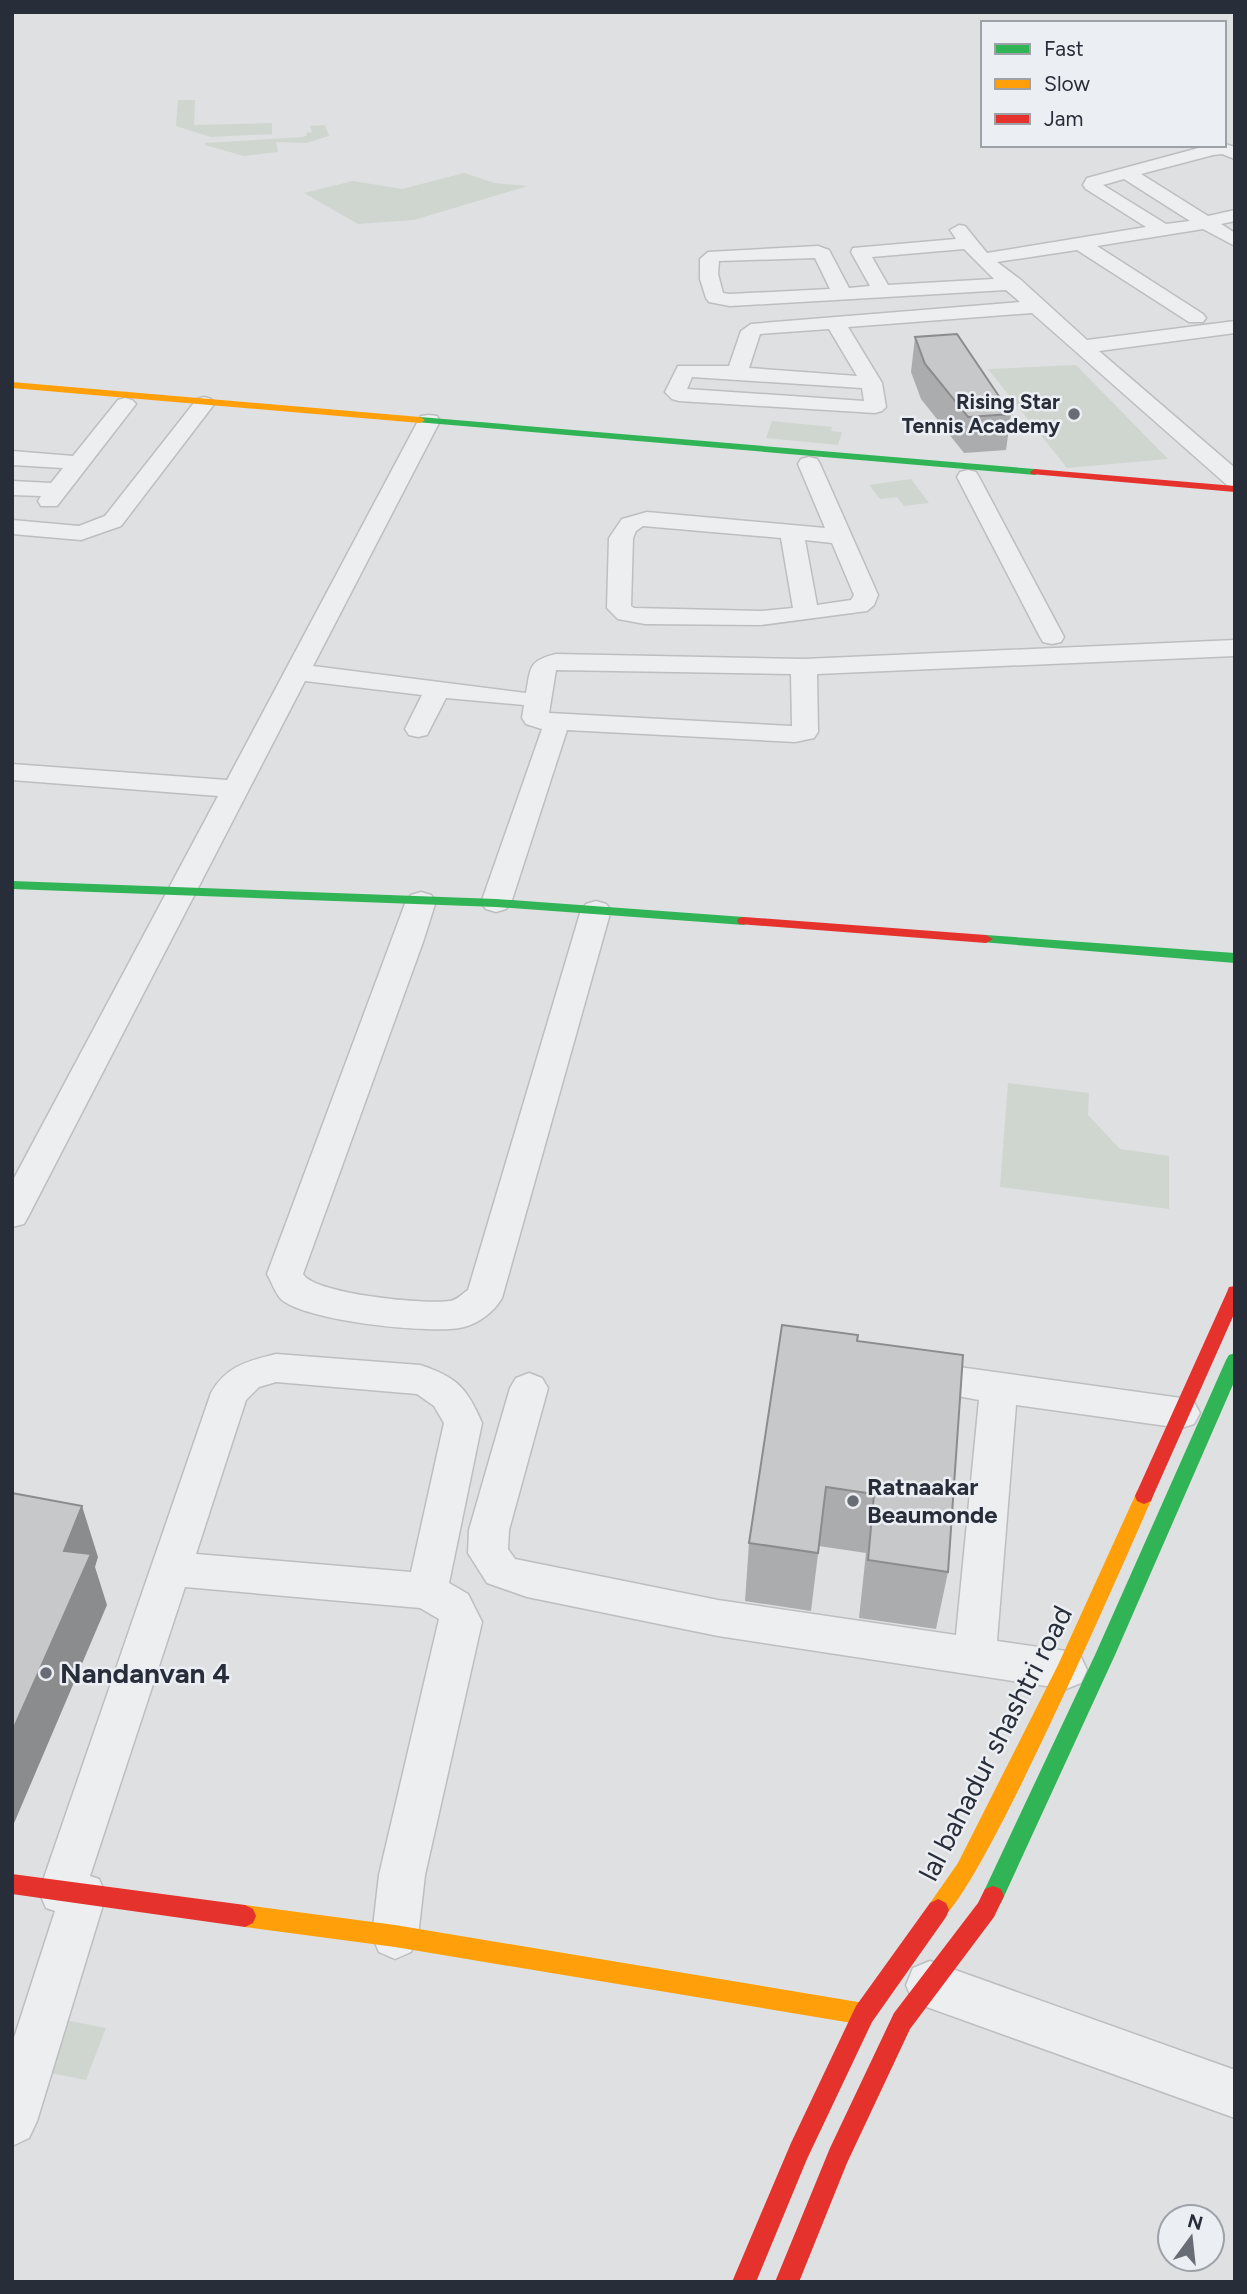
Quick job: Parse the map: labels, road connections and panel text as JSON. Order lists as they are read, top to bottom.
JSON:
{
  "streets": {
    "street": ["lal bahadur shashtri road"]
  },
  "places": ["Rising Star Tennis Academy", "Ratnaakar Beaumonde", "Nandanvan 4"],
  "legend": ["Fast", "Slow", "Jam"],
  "north": "top"
}
